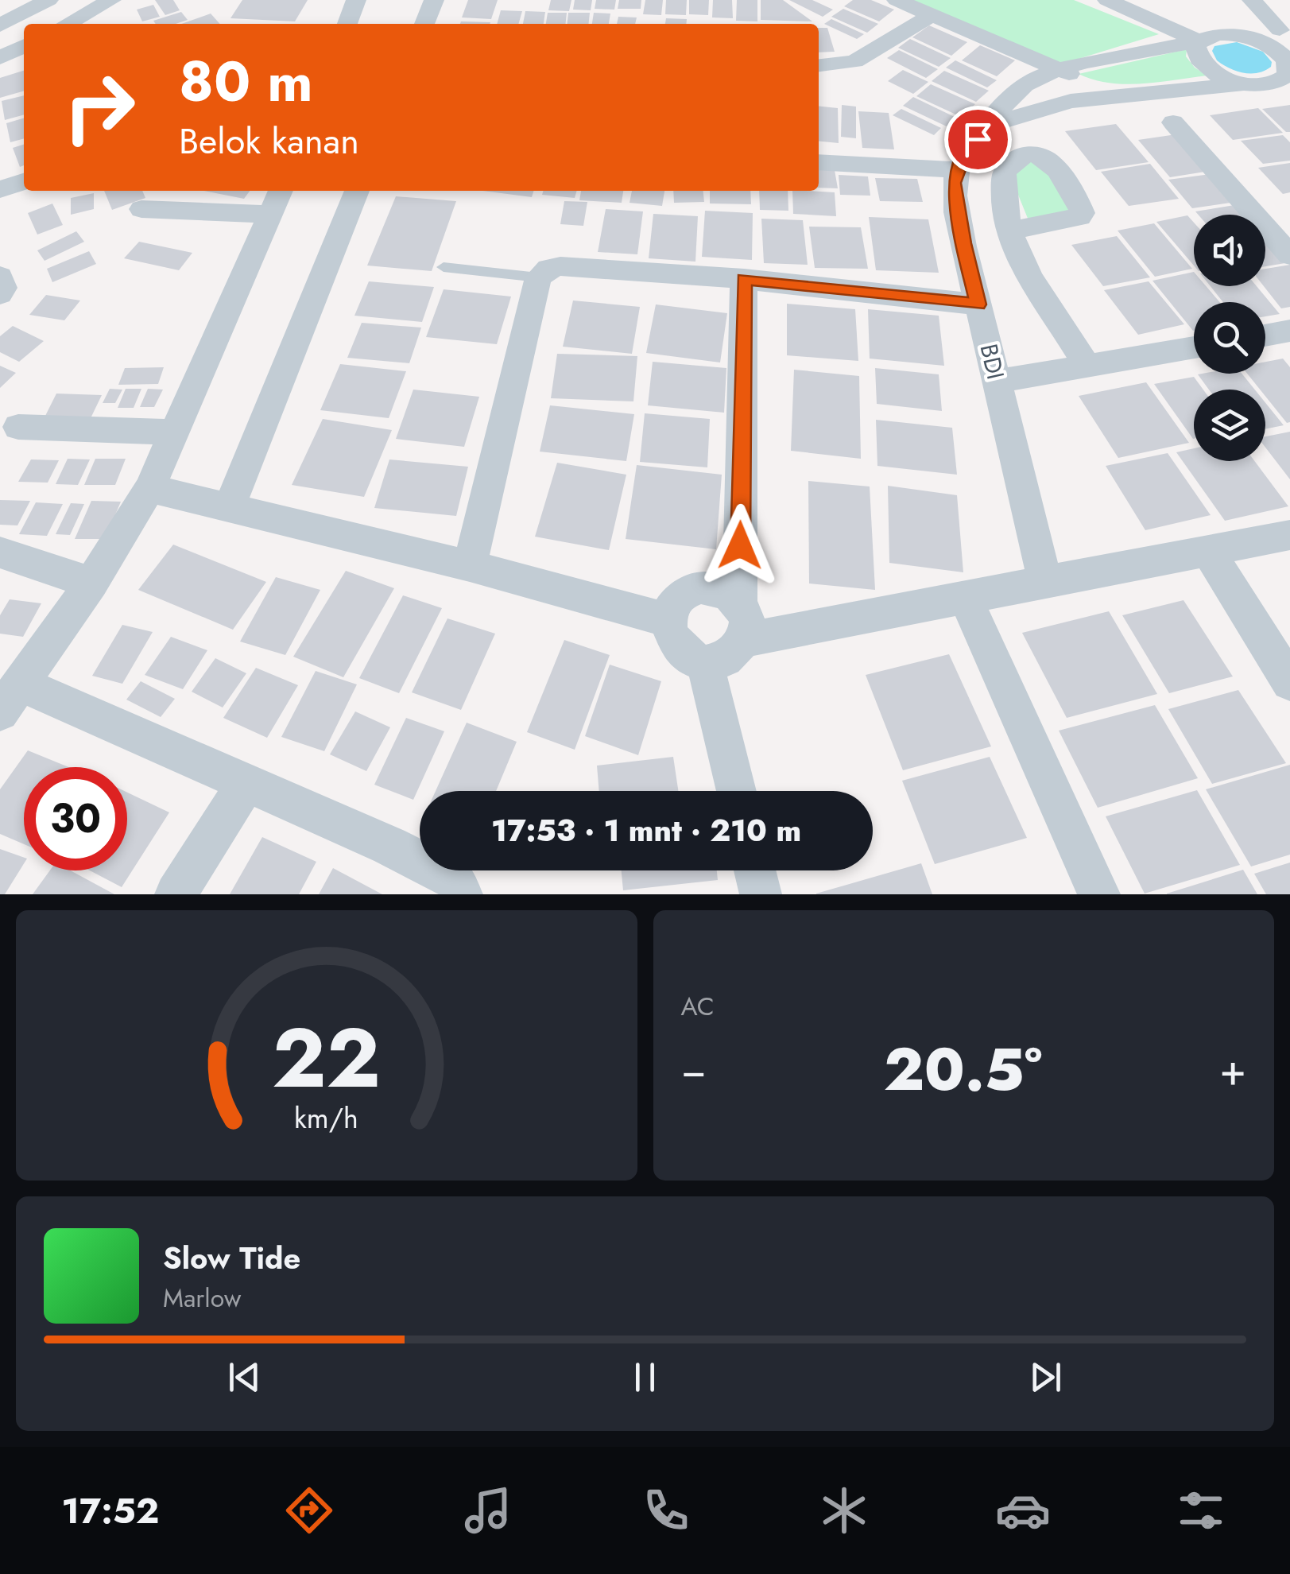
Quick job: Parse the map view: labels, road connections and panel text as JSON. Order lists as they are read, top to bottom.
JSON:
{
  "streets": {
    "street": ["BDI"]
  },
  "page": {
    "turn": ["80 m", "Belok kanan"],
    "limit": "30",
    "trip": "17:53 · 1 mnt · 210 m",
    "tile": "AC",
    "heat": ["−", "20.5°", "+"],
    "song": ["Slow Tide", "Marlow"],
    "tabs": "17:52",
    "gauge": ["22", "km/h"]
  }
}
